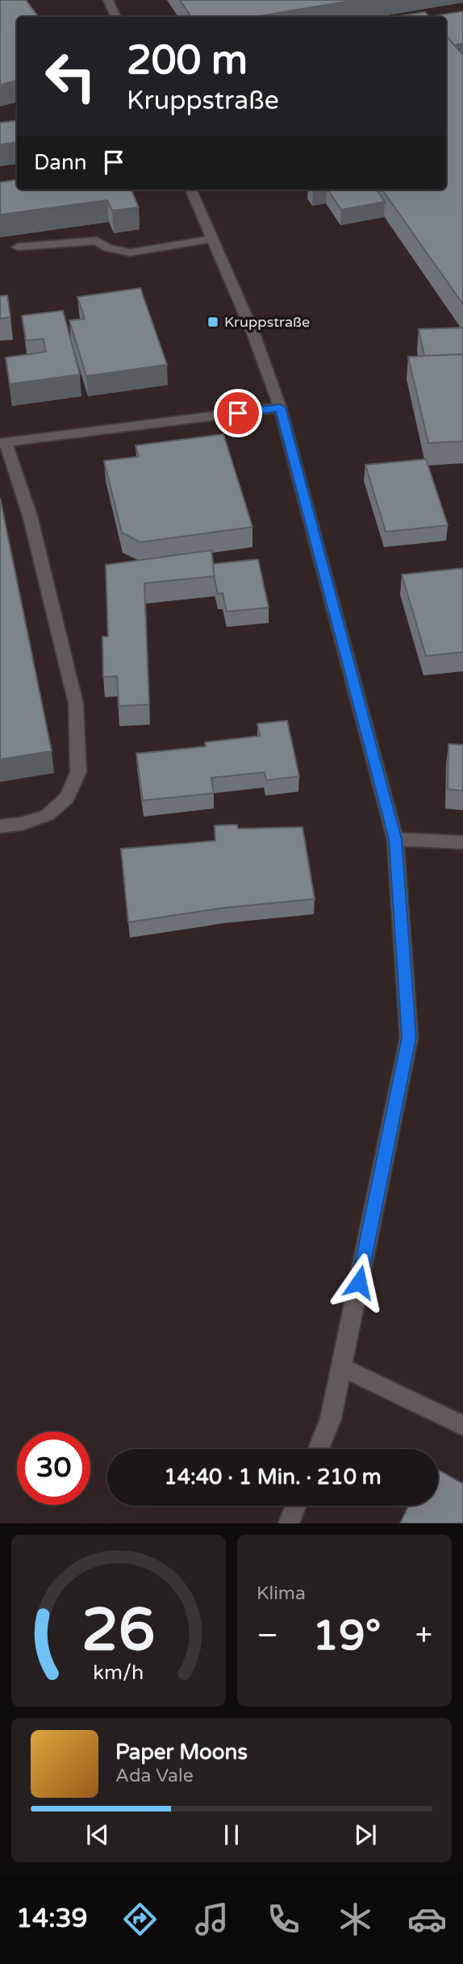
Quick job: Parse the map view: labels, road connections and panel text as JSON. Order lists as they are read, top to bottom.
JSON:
{
  "places": {
    "transit": ["Kruppstraße"]
  },
  "page": {
    "turn": ["200 m", "Kruppstraße"],
    "then": "Dann",
    "limit": "30",
    "trip": "14:40 · 1 Min. · 210 m",
    "tile": "Klima",
    "heat": ["−", "19°", "+"],
    "song": ["Paper Moons", "Ada Vale"],
    "tabs": "14:39",
    "gauge": ["26", "km/h"]
  }
}
